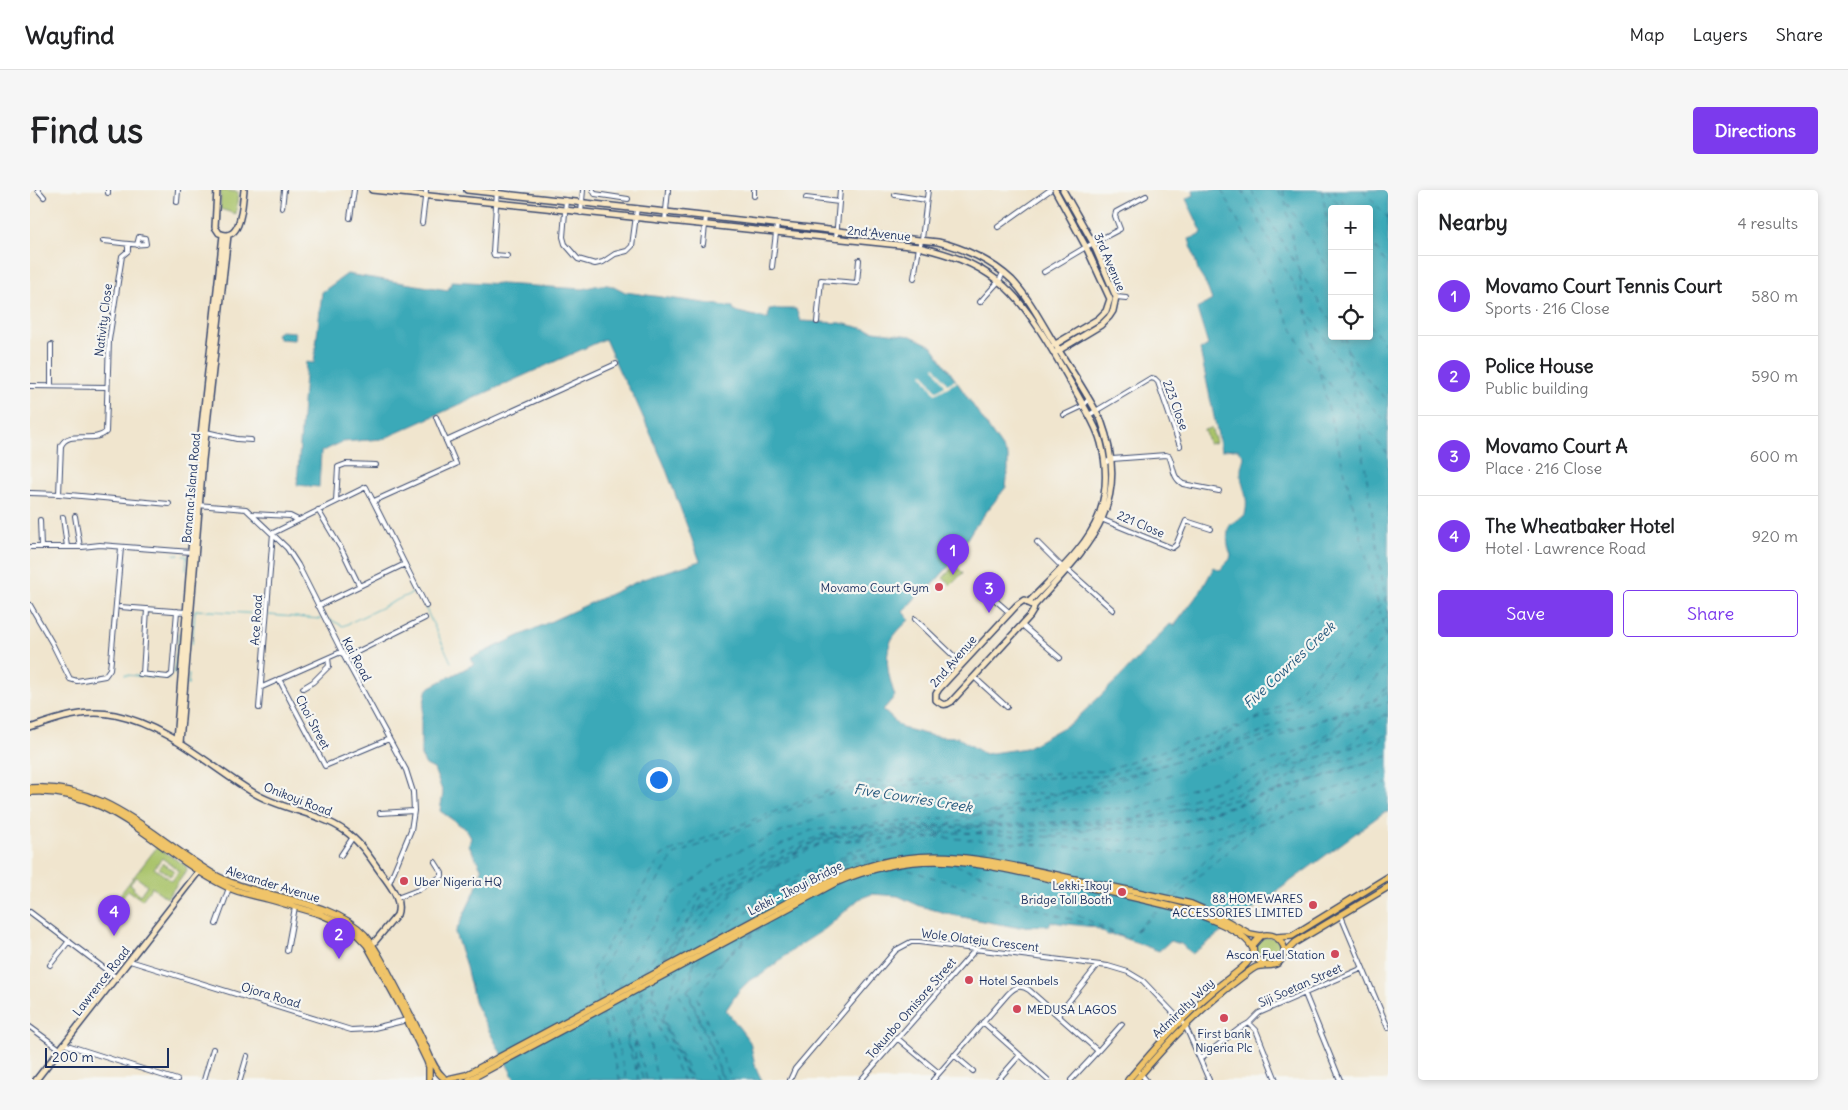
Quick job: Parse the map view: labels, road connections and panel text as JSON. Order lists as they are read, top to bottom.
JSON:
{
  "streets": {
    "main road": ["Alexander Avenue", "Lekki - Ikoyi Bridge", "Admiralty Way"],
    "street": [
      "2nd Avenue",
      "3rd Avenue",
      "Nativity Close",
      "223 Close",
      "Banana Island Road",
      "221 Close",
      "Ace Road",
      "Kai Road",
      "Choi Street",
      "Onikoyi Road",
      "Wole Olateju Crescent",
      "Lawrence Road",
      "Siji Soetan Street",
      "Ojora Road",
      "Tokunbo Omisore Street"
    ]
  },
  "crossings": [
    ["2nd Avenue", "3rd Avenue"],
    ["2nd Avenue", "223 Close"],
    ["2nd Avenue", "221 Close"],
    ["Banana Island Road", "Kai Road"],
    ["Banana Island Road", "Onikoyi Road"],
    ["Ace Road", "Kai Road"],
    ["Kai Road", "Choi Street"],
    ["Kai Road", "Onikoyi Road"],
    ["Alexander Avenue", "Lekki - Ikoyi Bridge"],
    ["Alexander Avenue", "Lawrence Road"],
    ["Alexander Avenue", "Ojora Road"],
    ["Wole Olateju Crescent", "Siji Soetan Street"],
    ["Wole Olateju Crescent", "Tokunbo Omisore Street"],
    ["Wole Olateju Crescent", "Admiralty Way"],
    ["Lawrence Road", "Ojora Road"]
  ],
  "water": ["Five Cowries Creek"],
  "places": [
    "Movamo Court Gym",
    "Uber Nigeria HQ",
    "Lekki-Ikoyi Bridge Toll Booth",
    "88 HOMEWARES ACCESSORIES LIMITED",
    "Ascon Fuel Station",
    "Hotel Seanbels",
    "MEDUSA LAGOS",
    "First bank Nigeria Plc"
  ],
  "scale_bar": "200 m",
  "page": {
    "header": "Wayfind",
    "nav": ["Map", "Layers", "Share"],
    "buttons": [
      "Directions",
      ["Save", "Share"]
    ],
    "title": "Find us",
    "heading": ["Nearby", "4 results"],
    "map_buttons": ["+", "−"],
    "list": [
      {
        "mark": "1",
        "name": "Movamo Court Tennis Court",
        "note": "Sports · 216 Close",
        "value": "580 m"
      },
      {
        "mark": "2",
        "name": "Police House",
        "note": "Public building",
        "value": "590 m"
      },
      {
        "mark": "3",
        "name": "Movamo Court A",
        "note": "Place · 216 Close",
        "value": "600 m"
      },
      {
        "mark": "4",
        "name": "The Wheatbaker Hotel",
        "note": "Hotel · Lawrence Road",
        "value": "920 m"
      }
    ],
    "pins": [
      "1",
      "3",
      "4",
      "2"
    ],
    "scale": "200 m"
  }
}
